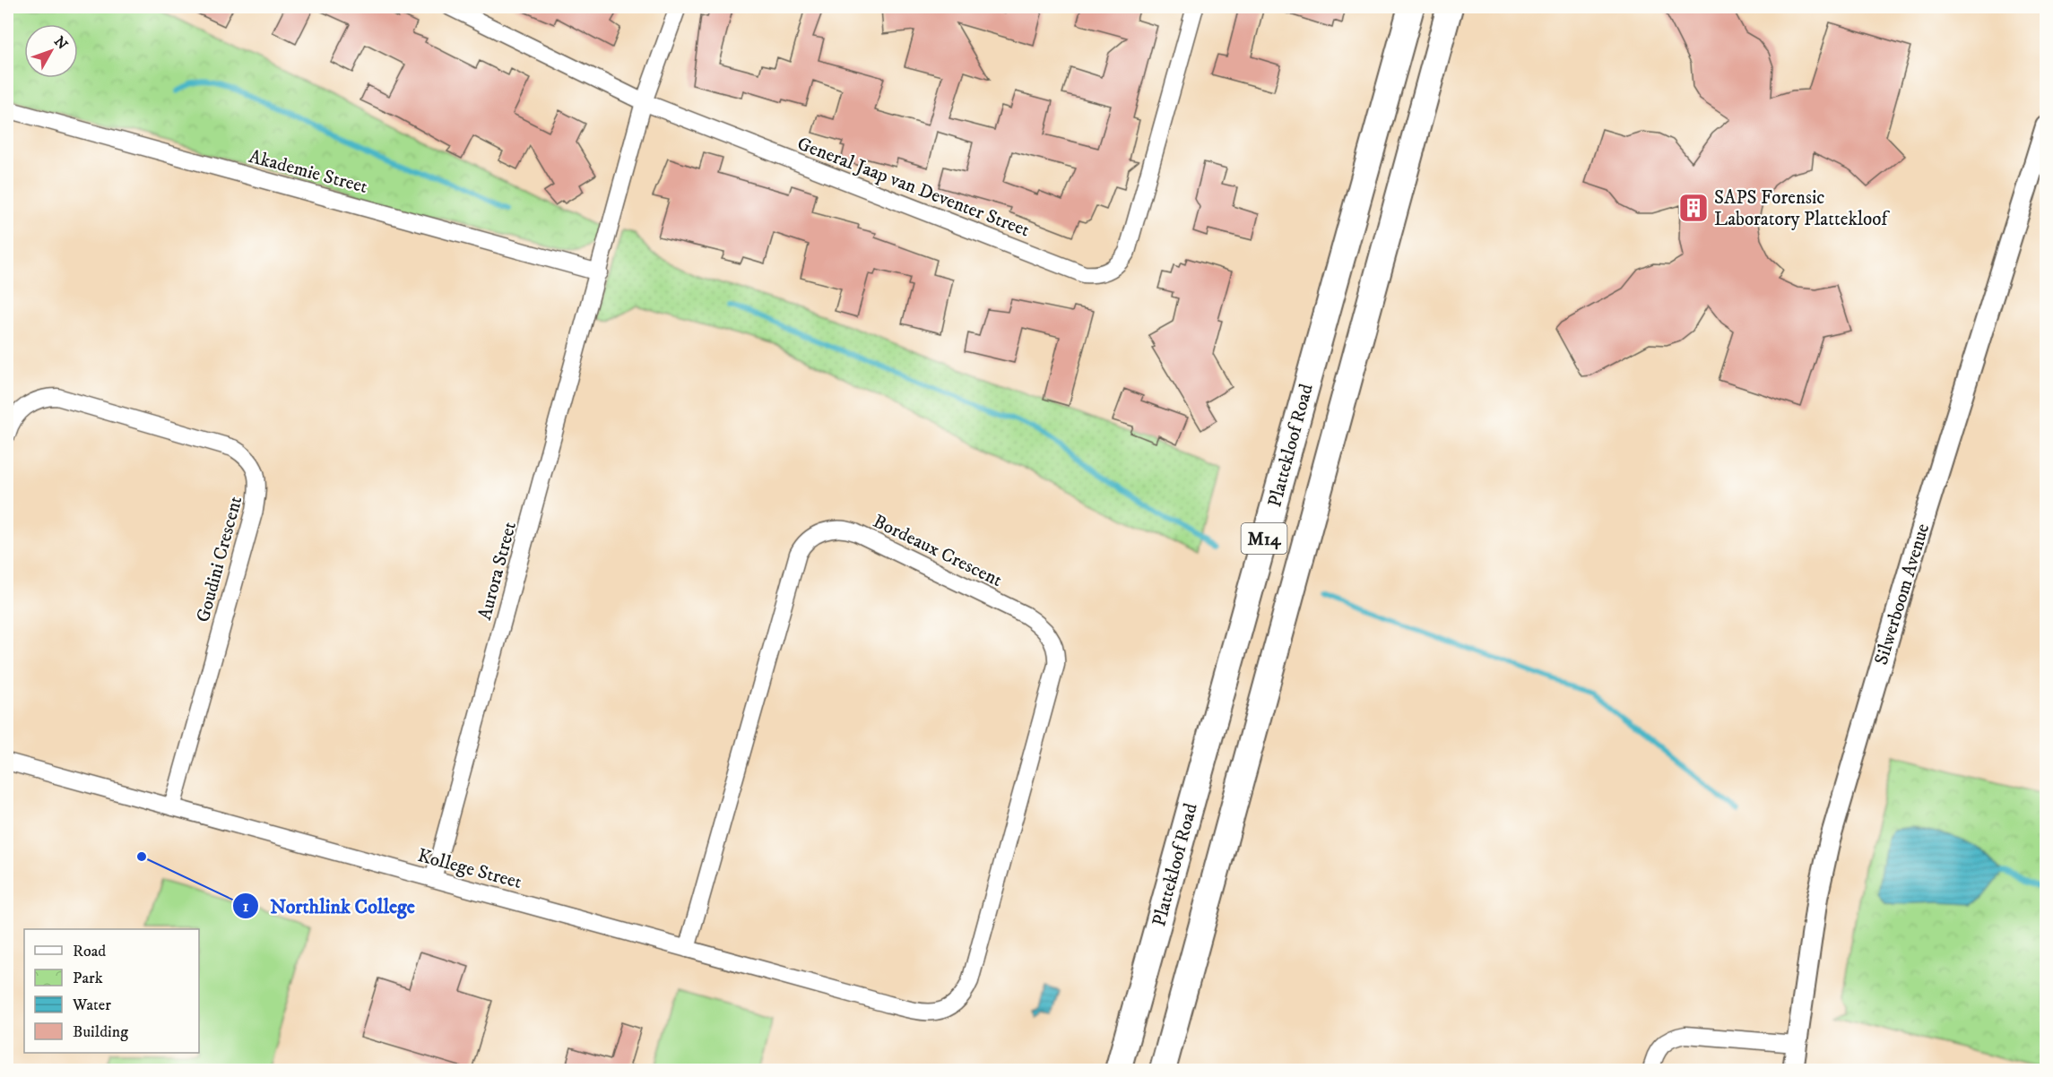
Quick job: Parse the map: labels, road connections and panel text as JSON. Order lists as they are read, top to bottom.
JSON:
{
  "streets": {
    "main road": ["Plattekloof Road", "M14"],
    "street": [
      "Akademie Street",
      "General Jaap van Deventer Street",
      "Bordeaux Crescent",
      "Goudini Crescent",
      "Aurora Street",
      "Silwerboom Avenue",
      "Kollege Street"
    ]
  },
  "crossings": [
    ["Akademie Street", "Aurora Street"],
    ["General Jaap van Deventer Street", "Aurora Street"],
    ["Bordeaux Crescent", "Kollege Street"],
    ["Goudini Crescent", "Kollege Street"],
    ["Aurora Street", "Kollege Street"]
  ],
  "places": {
    "building": ["SAPS Forensic Laboratory Plattekloof"],
    "other": ["Northlink College"]
  },
  "legend": [
    "Road",
    "Park",
    "Water",
    "Building"
  ],
  "north": "top right"
}
